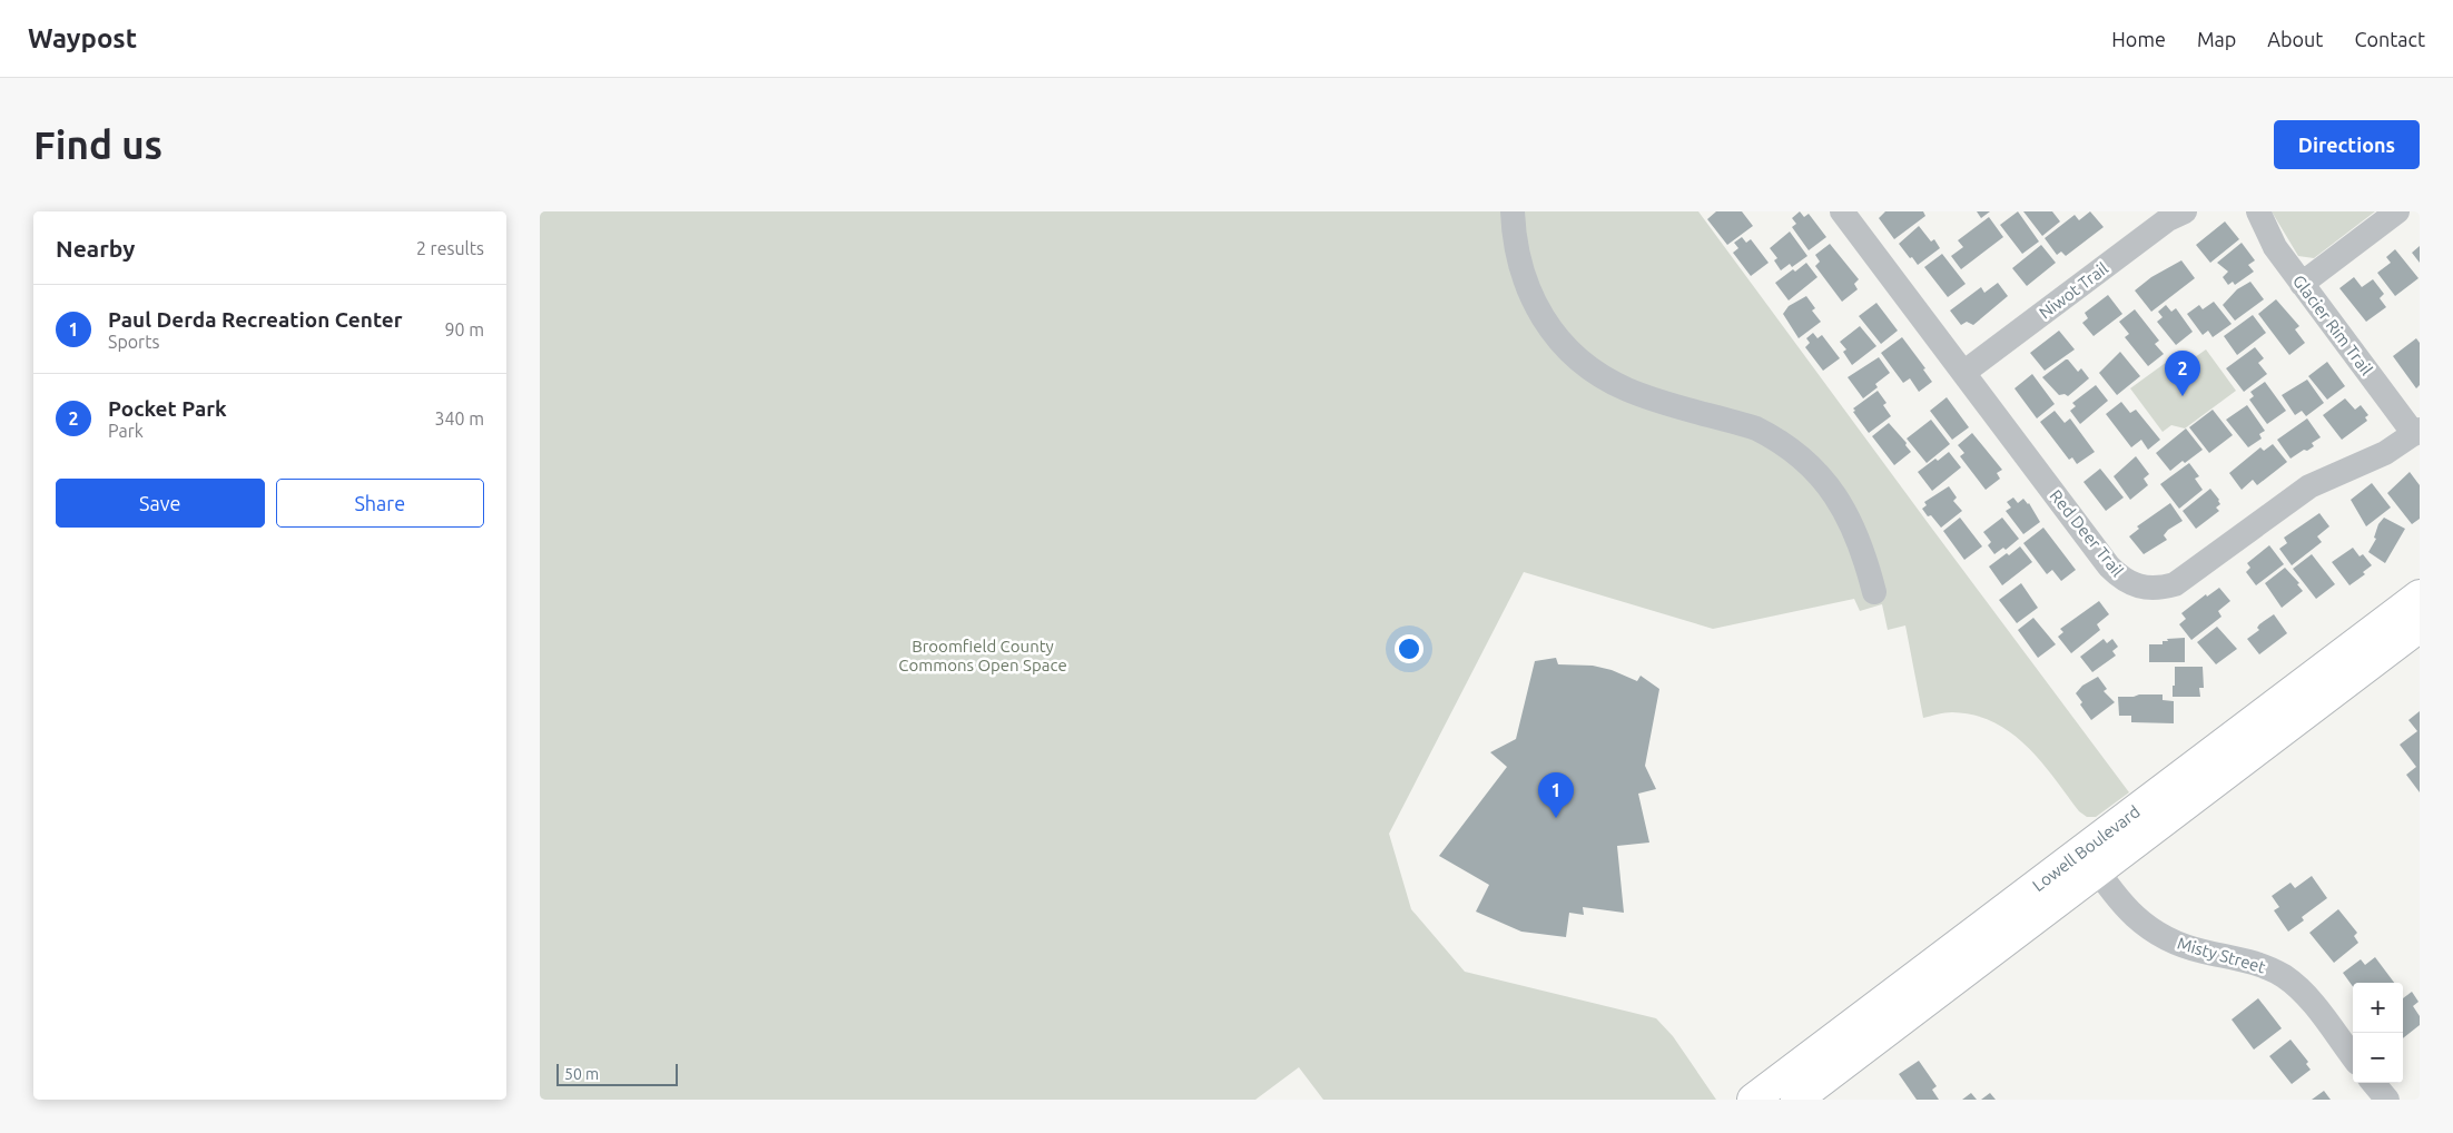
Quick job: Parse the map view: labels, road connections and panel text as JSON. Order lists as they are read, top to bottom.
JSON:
{
  "streets": {
    "main road": ["Lowell Boulevard"],
    "street": [
      "Niwot Trail",
      "Glacier Rim Trail",
      "Red Deer Trail",
      "Misty Street"
    ]
  },
  "crossings": [
    ["Niwot Trail", "Red Deer Trail"],
    ["Glacier Rim Trail", "Red Deer Trail"],
    ["Lowell Boulevard", "Misty Street"]
  ],
  "parks": ["Broomfield County Commons Open Space"],
  "scale_bar": "50 m",
  "page": {
    "header": "Waypost",
    "nav": [
      "Home",
      "Map",
      "About",
      "Contact"
    ],
    "buttons": [
      "Directions",
      ["Save", "Share"]
    ],
    "title": "Find us",
    "heading": ["Nearby", "2 results"],
    "list": [
      {
        "mark": "1",
        "name": "Paul Derda Recreation Center",
        "note": "Sports",
        "value": "90 m"
      },
      {
        "mark": "2",
        "name": "Pocket Park",
        "note": "Park",
        "value": "340 m"
      }
    ],
    "pins": ["2", "1"],
    "map_buttons": ["+", "−"],
    "scale": "50 m"
  }
}
